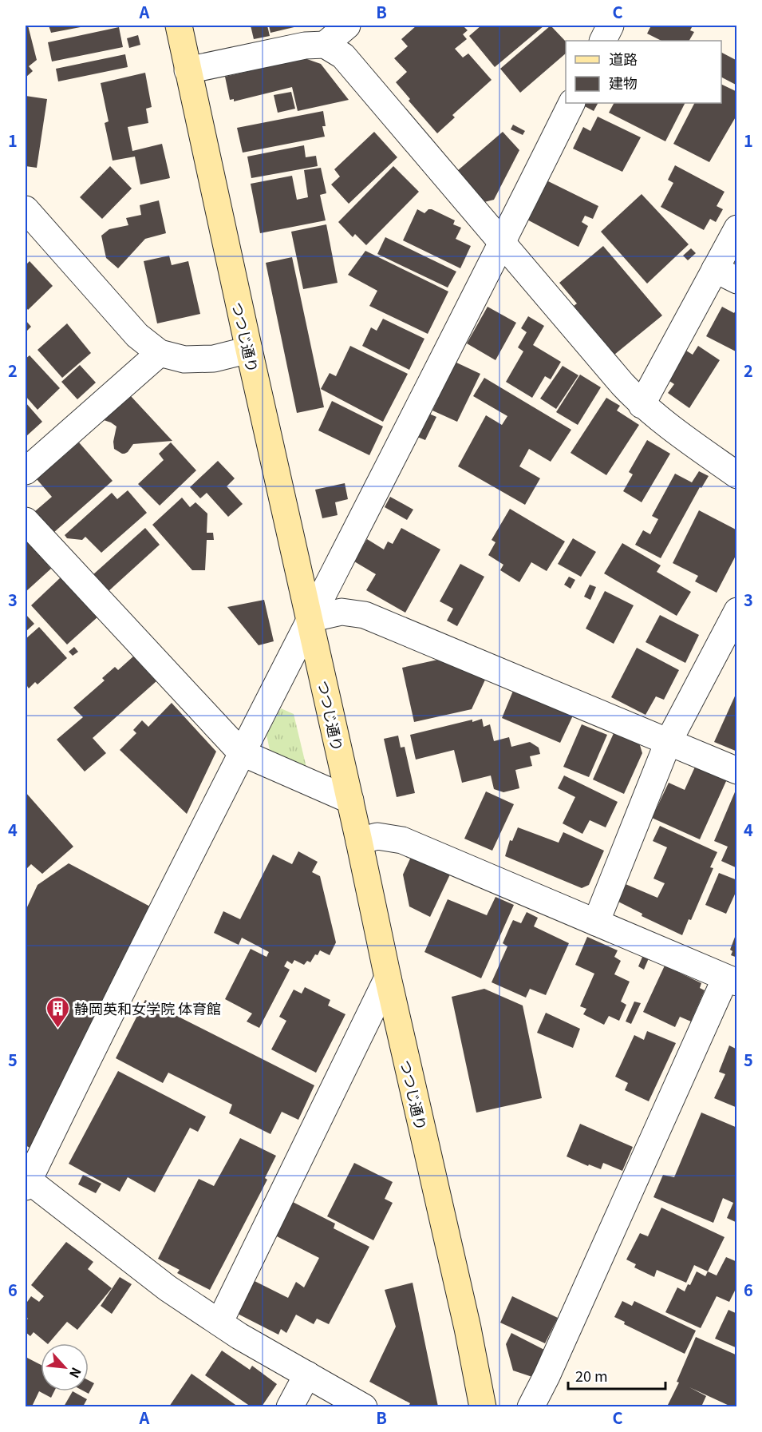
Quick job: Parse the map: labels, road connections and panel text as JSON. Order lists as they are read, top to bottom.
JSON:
{
  "streets": {
    "main road": ["つつじ通り"]
  },
  "places": {
    "building": ["静岡英和女学院 体育館"]
  },
  "legend": ["道路", "建物"],
  "scale_bar": "20 m",
  "north": "bottom right",
  "grid": {
    "columns": ["A", "B", "C"],
    "rows": [
      "1",
      "2",
      "3",
      "4",
      "5",
      "6"
    ]
  }
}
